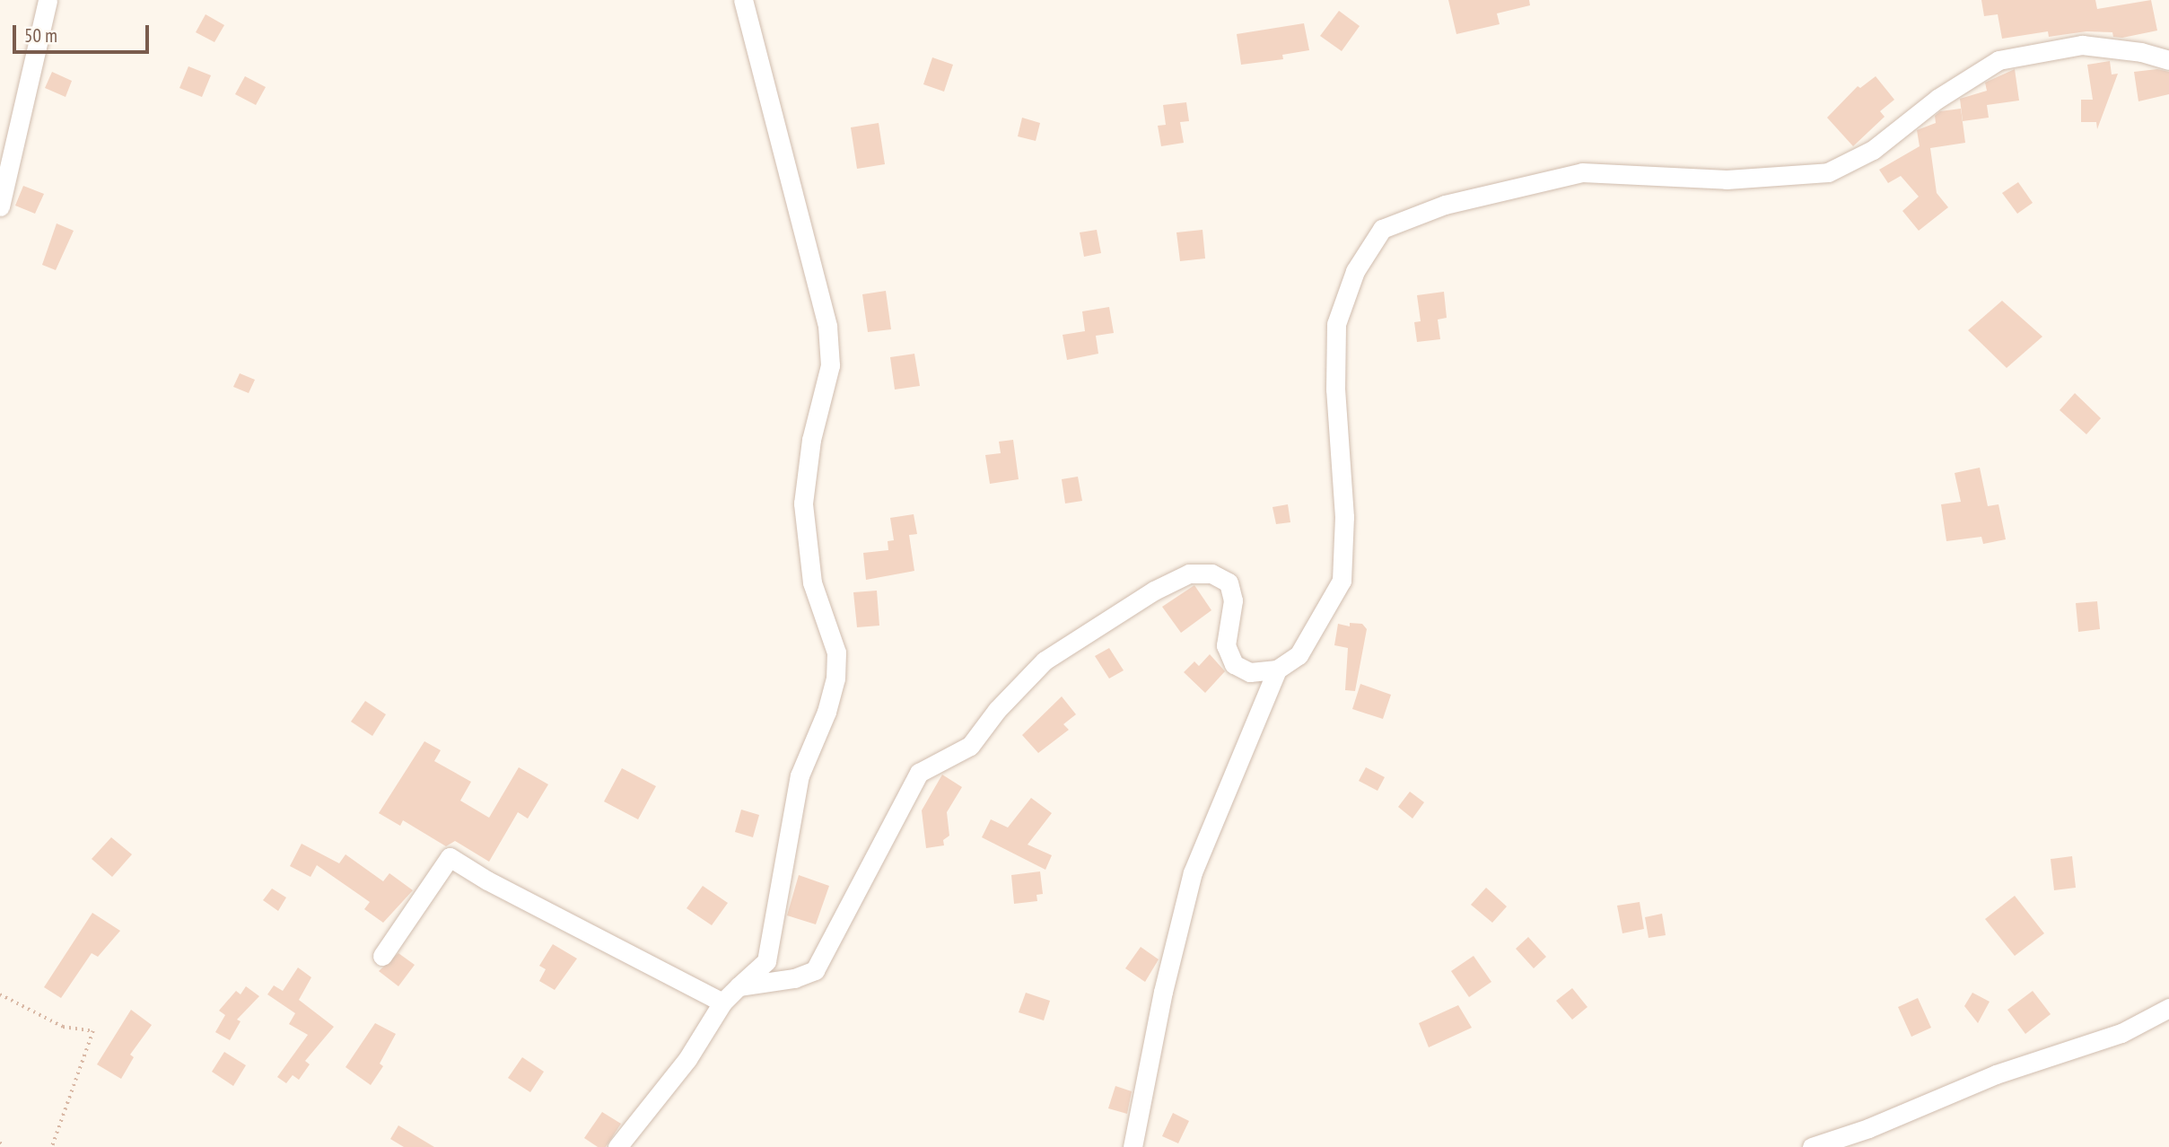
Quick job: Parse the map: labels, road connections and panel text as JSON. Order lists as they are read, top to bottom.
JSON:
{
  "scale_bar": "50 m"
}
